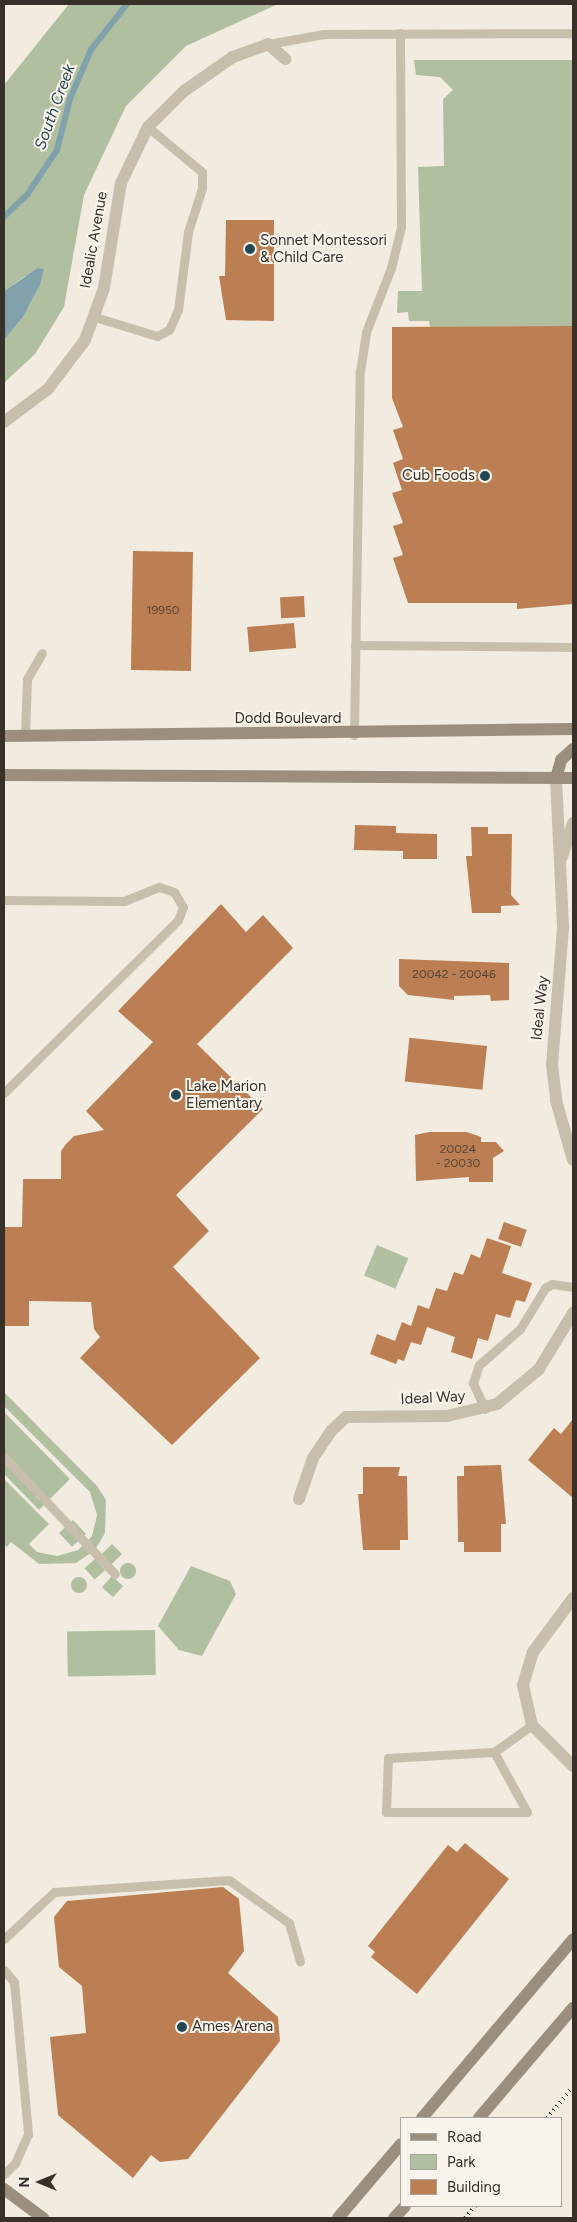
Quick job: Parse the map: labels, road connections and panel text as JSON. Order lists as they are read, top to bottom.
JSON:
{
  "streets": {
    "main road": ["Dodd Boulevard"],
    "street": ["Idealic Avenue", "Ideal Way"]
  },
  "water": ["South Creek"],
  "places": [
    "Sonnet Montessori & Child Care",
    "Cub Foods",
    "Lake Marion Elementary",
    "Ames Arena"
  ],
  "house_numbers": ["19950", "20042 - 20046", "20024 - 20030"],
  "legend": ["Road", "Park", "Building"],
  "north": "left"
}
